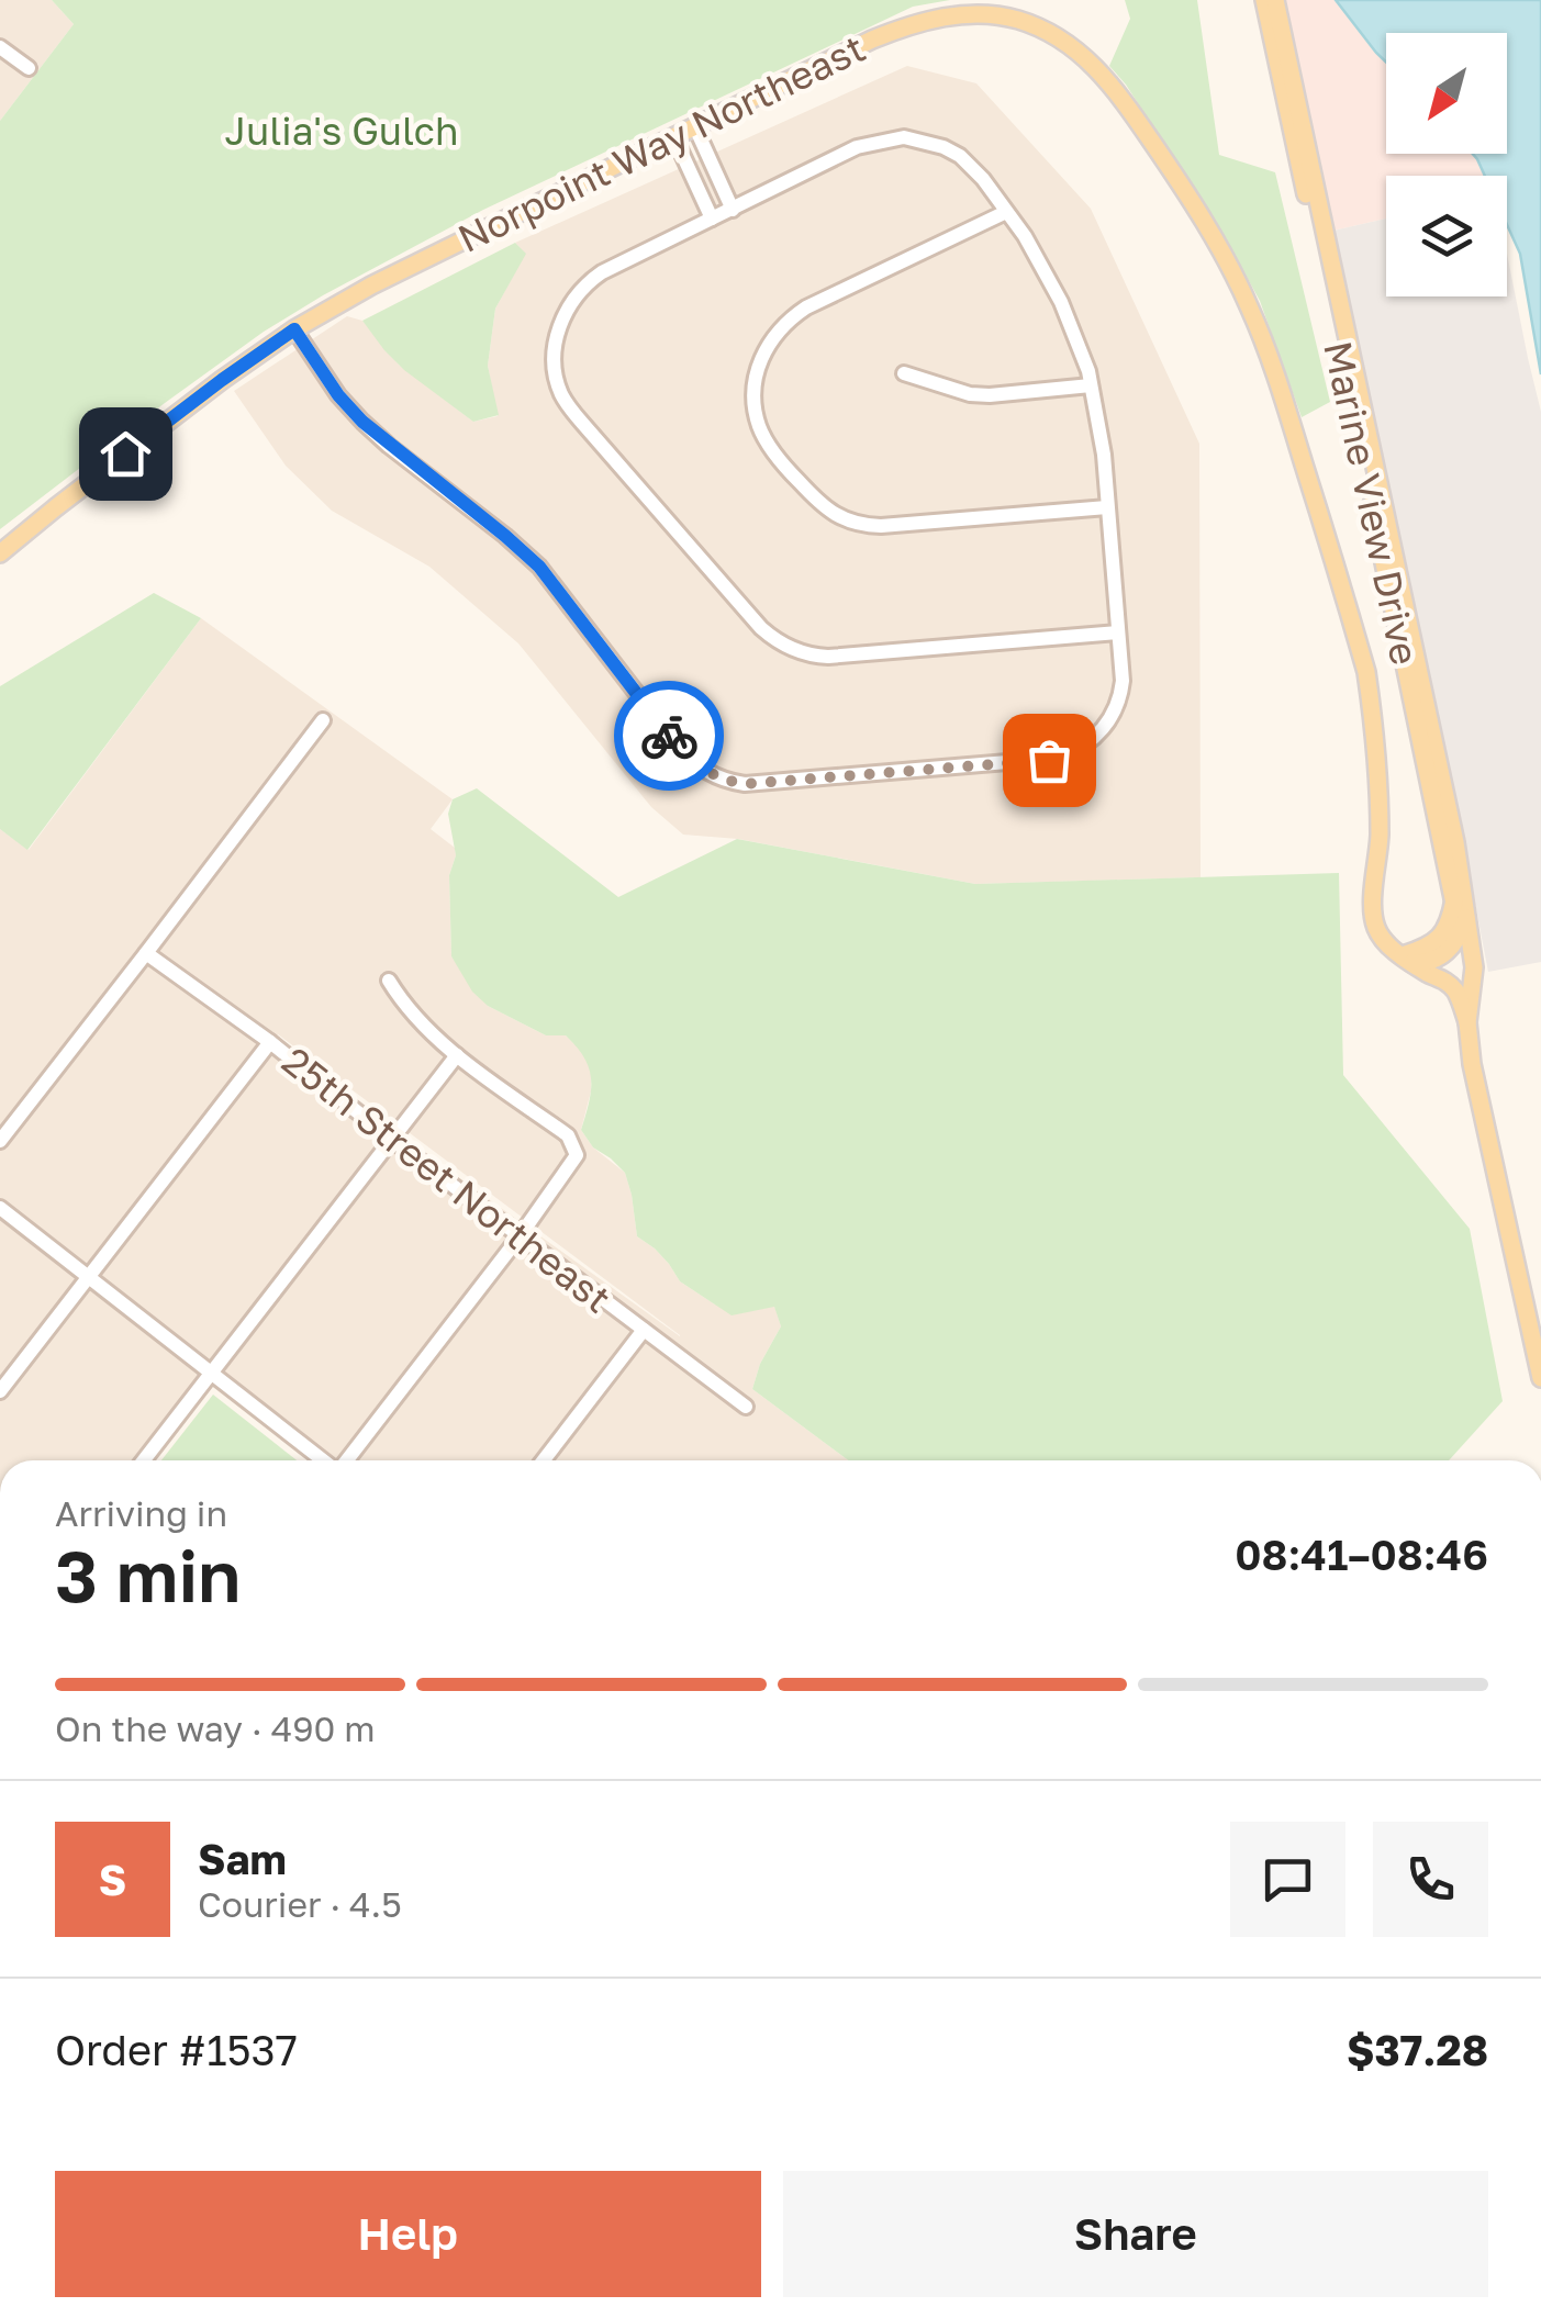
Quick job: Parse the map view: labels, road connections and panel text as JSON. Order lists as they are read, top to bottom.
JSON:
{
  "streets": {
    "main road": ["Norpoint Way Northeast", "Marine View Drive"],
    "street": ["25th Street Northeast"]
  },
  "parks": ["Julia's Gulch"],
  "north": "bottom left",
  "page": {
    "heading": ["3 min", "Arriving in", "08:41–08:46"],
    "panel": [
      "Sam",
      "Courier · 4.5",
      "Order #1537",
      "$37.28"
    ],
    "bar": "On the way · 490 m",
    "round": "S",
    "buttons": ["Help", "Share"]
  }
}
